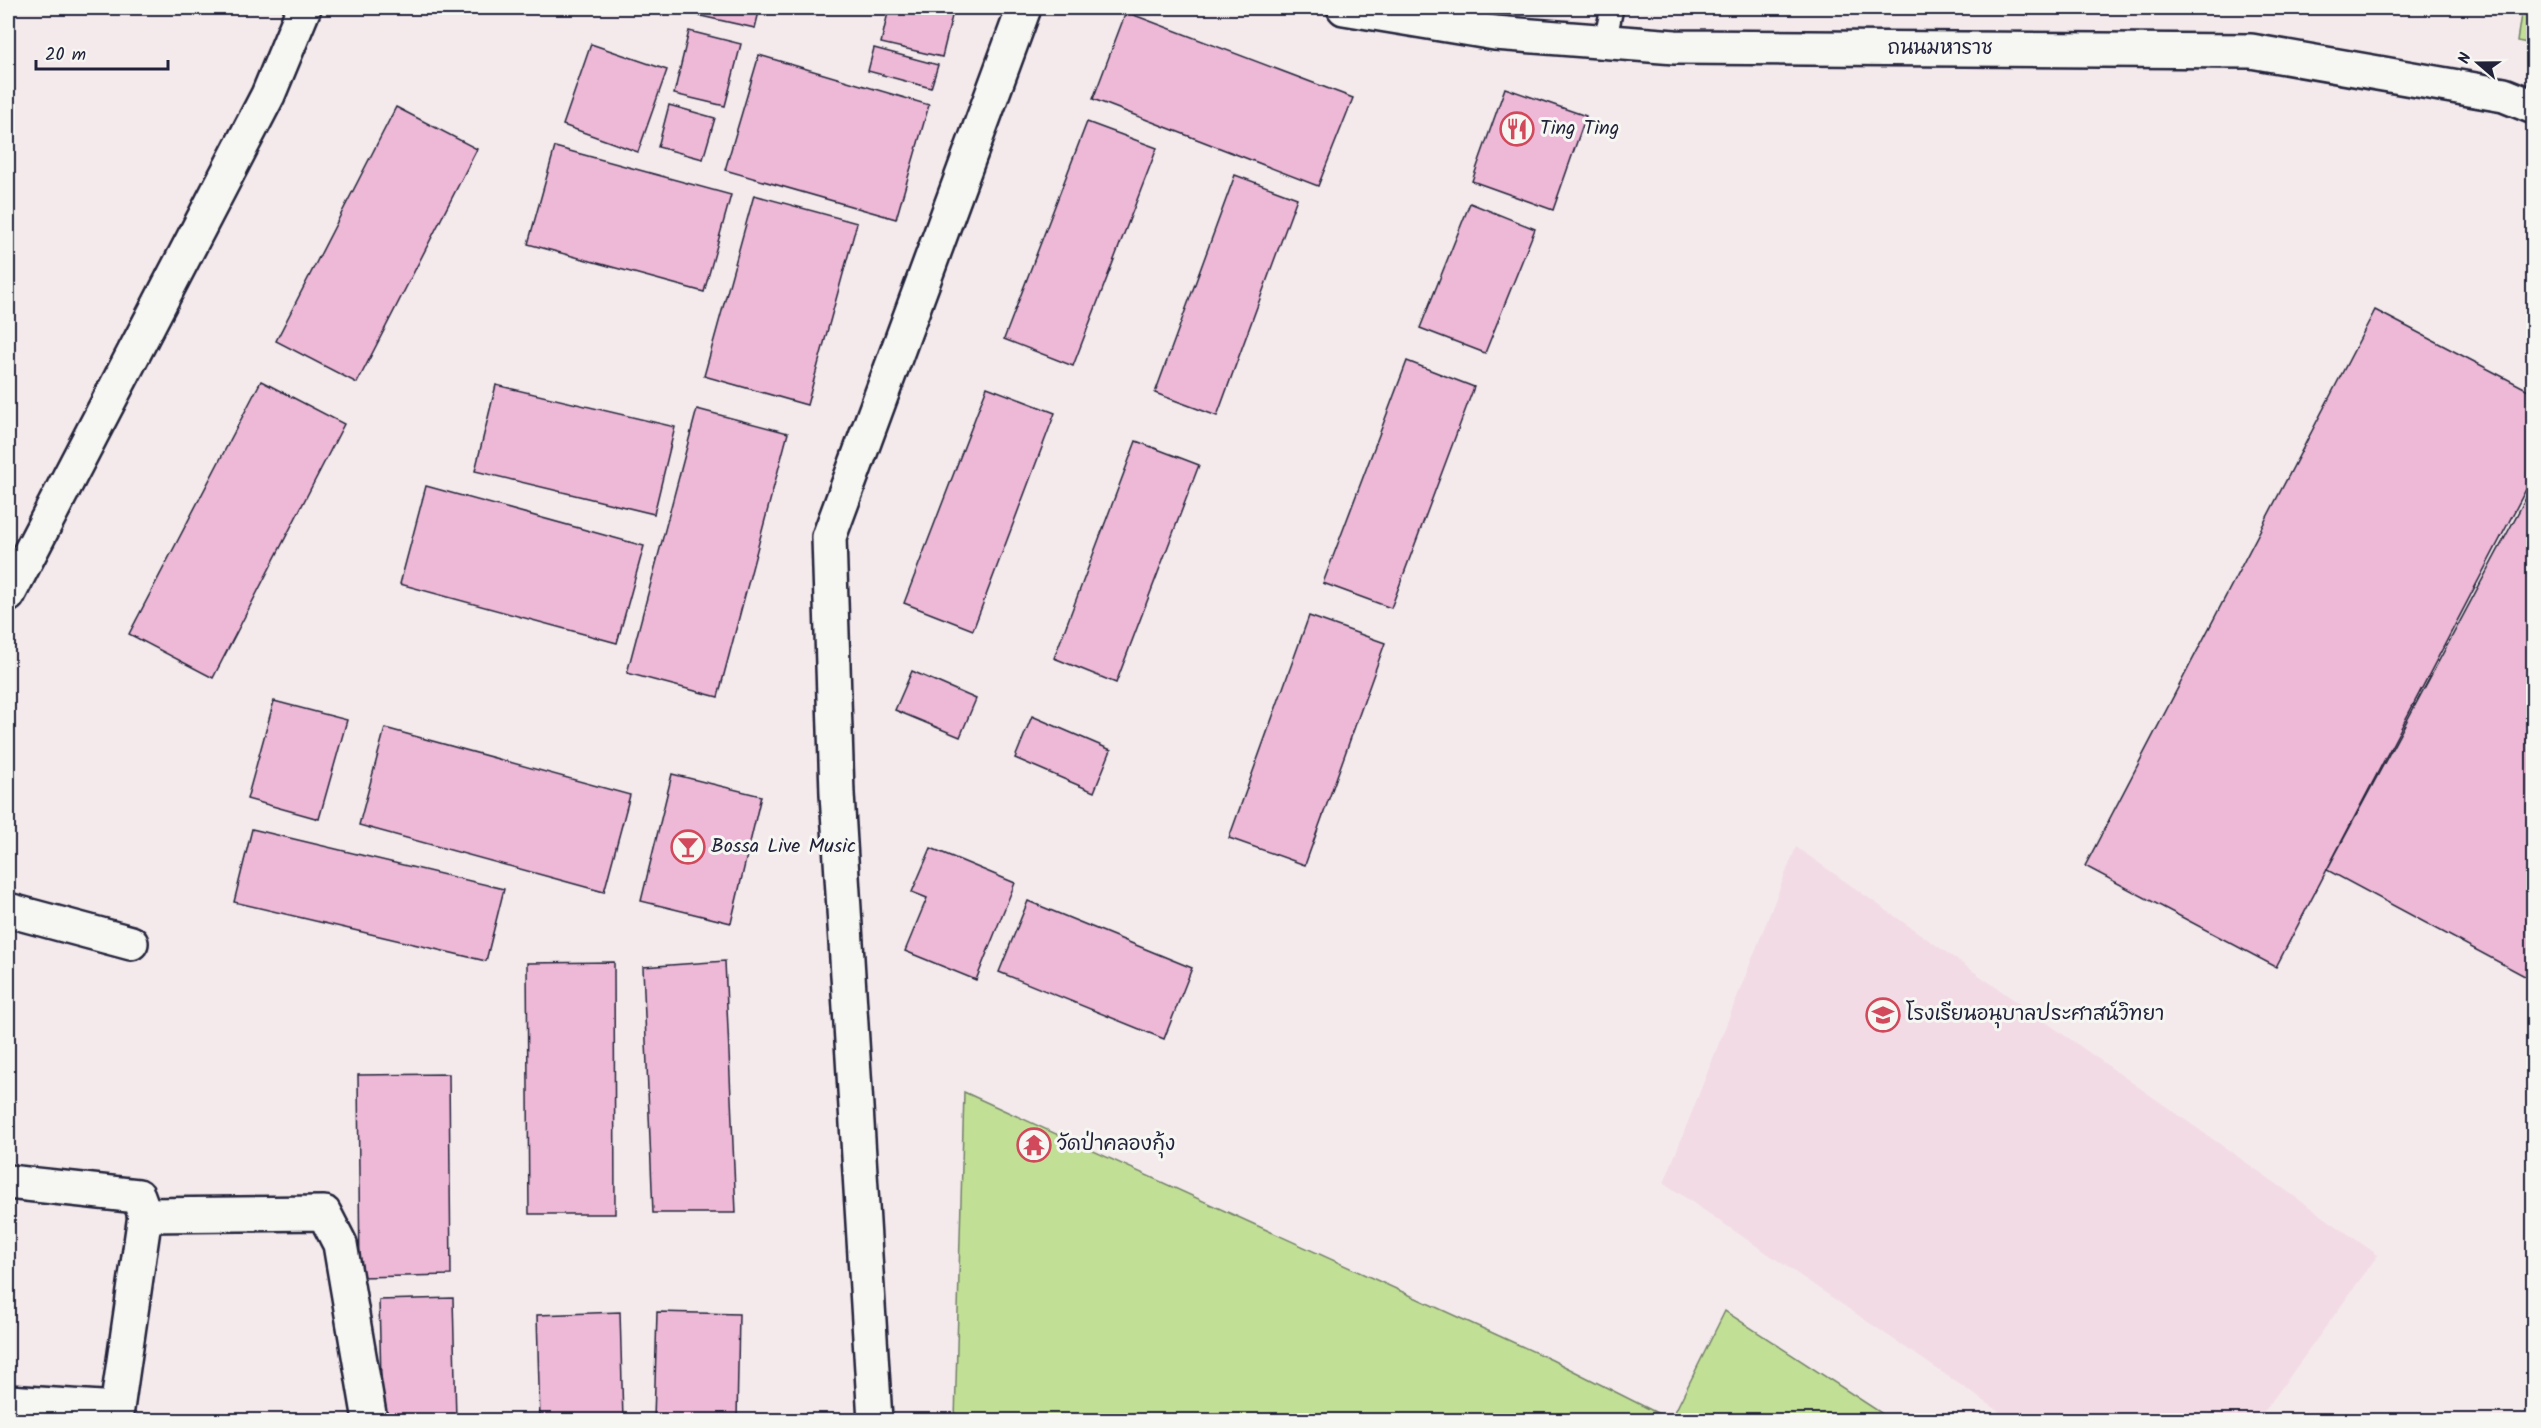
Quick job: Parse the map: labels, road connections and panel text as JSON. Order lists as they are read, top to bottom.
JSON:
{
  "streets": {
    "street": ["ถนนมหาราช"]
  },
  "places": {
    "restaurant": ["Ting Ting"],
    "bar": ["Bossa Live Music"],
    "school or university": ["โรงเรียนอนุบาลประศาสน์วิทยา"],
    "temple": ["วัดป่าคลองกุ้ง"]
  },
  "scale_bar": "20 m",
  "north": "left"
}
